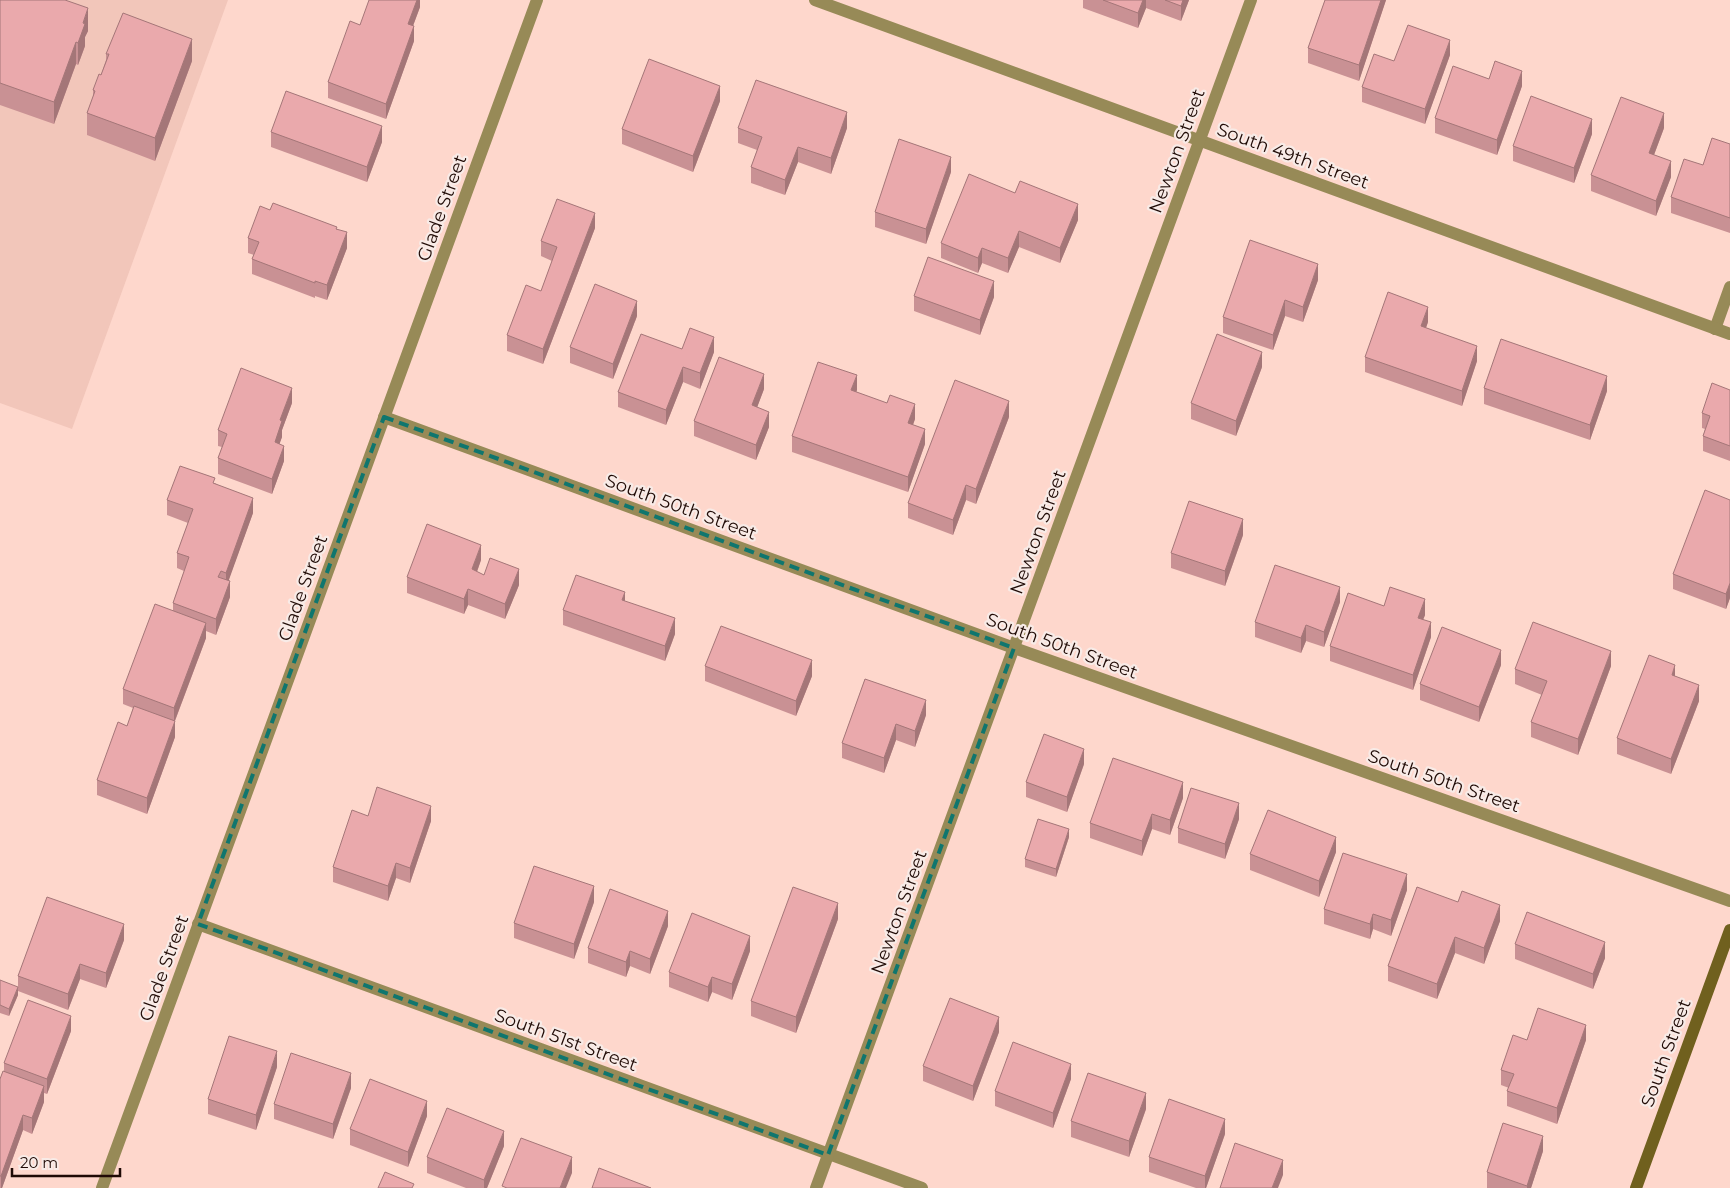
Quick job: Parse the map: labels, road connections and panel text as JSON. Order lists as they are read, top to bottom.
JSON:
{
  "streets": {
    "main road": ["South Street"],
    "street": [
      "Newton Street",
      "South 49th Street",
      "Glade Street",
      "South 50th Street",
      "South 51st Street"
    ]
  },
  "crossings": [
    ["Newton Street", "South 49th Street"],
    ["Newton Street", "South 50th Street"],
    ["Newton Street", "South 51st Street"],
    ["Glade Street", "South 50th Street"],
    ["Glade Street", "South 51st Street"]
  ],
  "scale_bar": "20 m"
}
